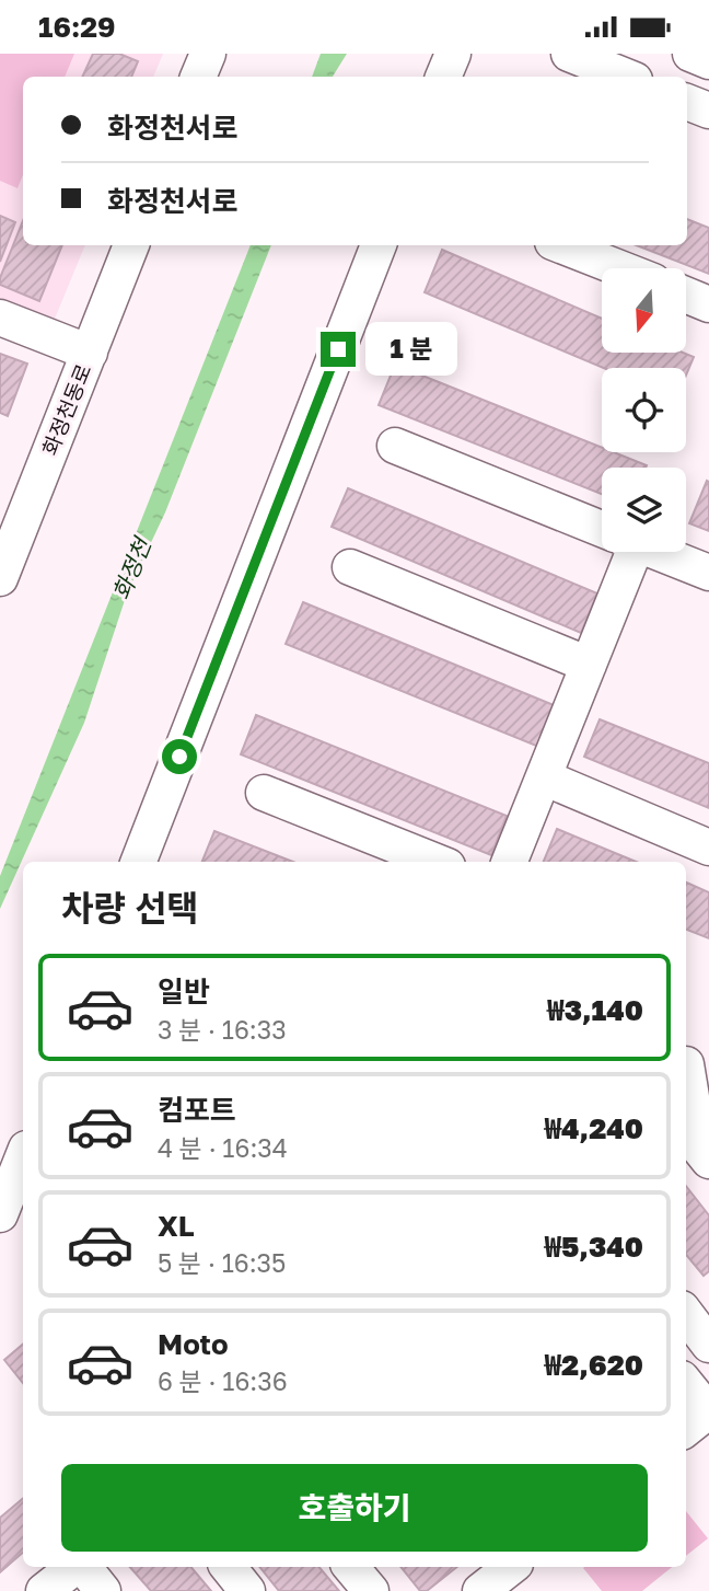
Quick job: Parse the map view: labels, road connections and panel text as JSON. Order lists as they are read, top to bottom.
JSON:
{
  "streets": {
    "street": ["화정천동로"]
  },
  "water": ["화정천"],
  "north": "bottom",
  "page": {
    "status": "16:29",
    "banner": ["화정천서로", "화정천서로"],
    "bubble": "1 분",
    "heading": "차량 선택",
    "list": [
      {
        "name": "일반",
        "note": "3 분 · 16:33",
        "value": "₩3,140"
      },
      {
        "name": "컴포트",
        "note": "4 분 · 16:34",
        "value": "₩4,240"
      },
      {
        "name": "XL",
        "note": "5 분 · 16:35",
        "value": "₩5,340"
      },
      {
        "name": "Moto",
        "note": "6 분 · 16:36",
        "value": "₩2,620"
      }
    ],
    "buttons": "호출하기"
  }
}
